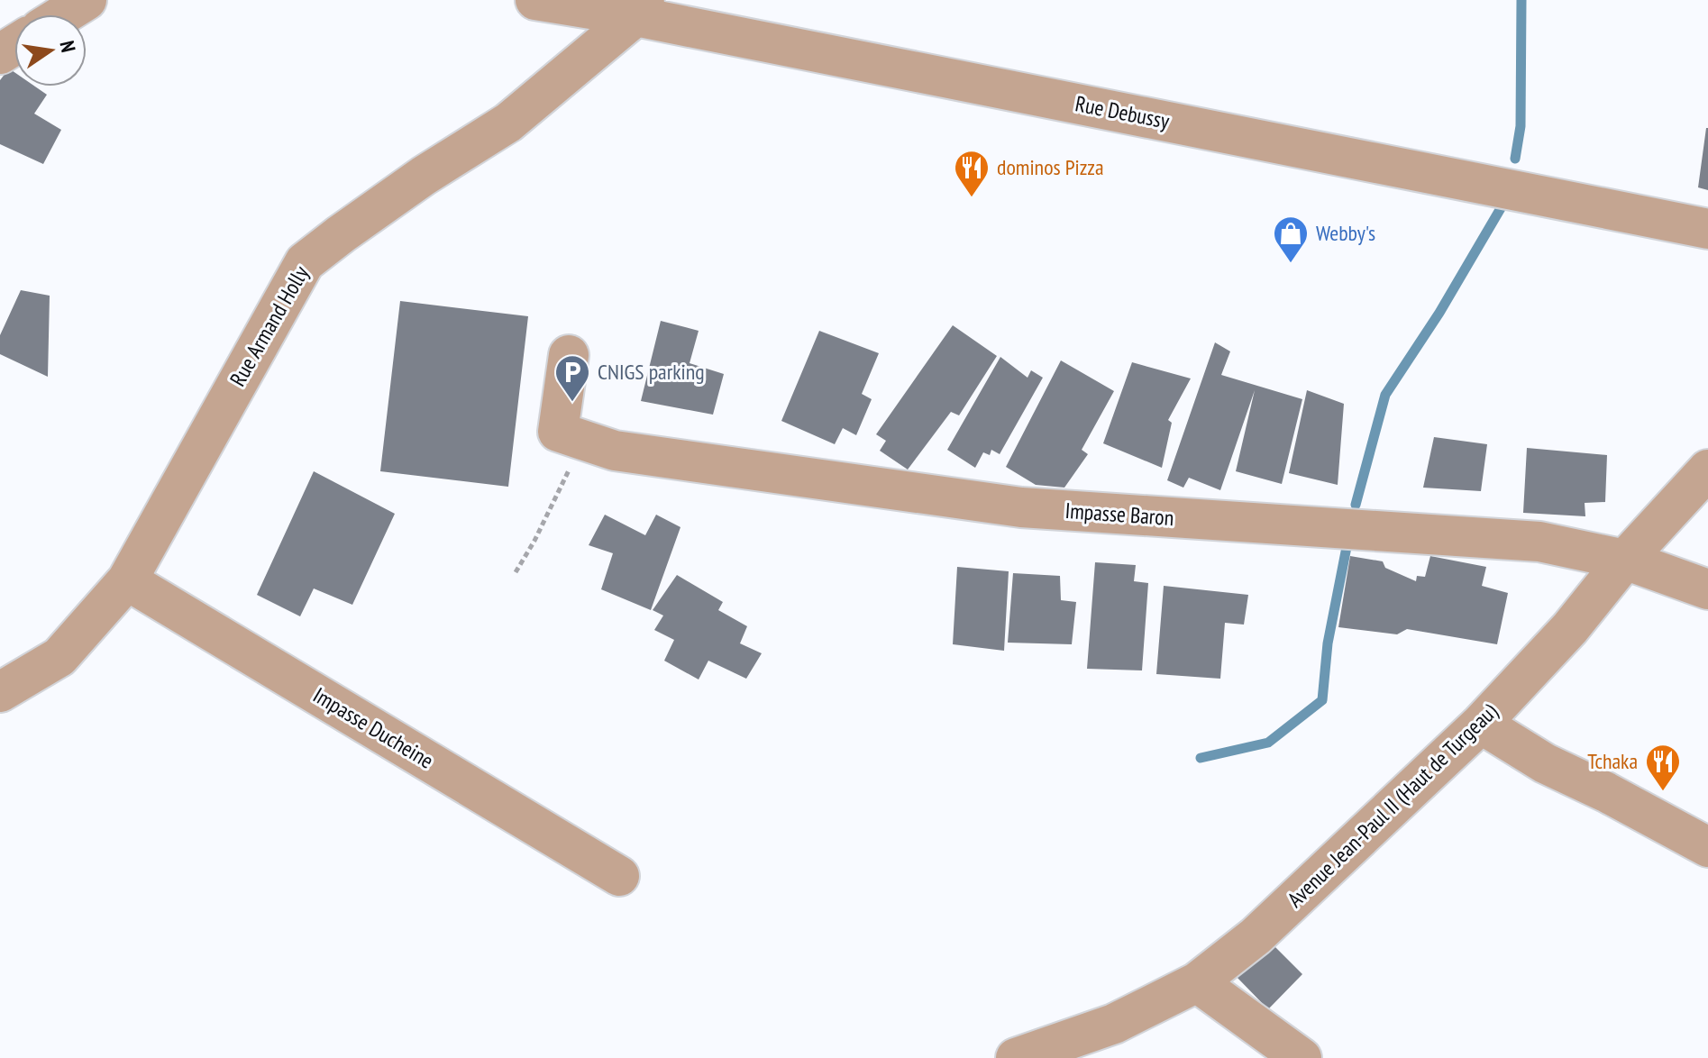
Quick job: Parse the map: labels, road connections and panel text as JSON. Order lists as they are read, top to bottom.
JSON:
{
  "streets": {
    "street": [
      "Rue Debussy",
      "Rue Armand Holly",
      "Impasse Baron",
      "Impasse Ducheine",
      "Avenue Jean-Paul II (Haut de Turgeau)"
    ]
  },
  "crossings": [
    ["Rue Debussy", "Rue Armand Holly"],
    ["Rue Armand Holly", "Impasse Ducheine"],
    ["Impasse Baron", "Avenue Jean-Paul II (Haut de Turgeau)"]
  ],
  "places": {
    "restaurant": ["dominos Pizza", "Tchaka"],
    "shop": ["Webby's"],
    "parking": ["CNIGS parking"]
  },
  "north": "right"
}
